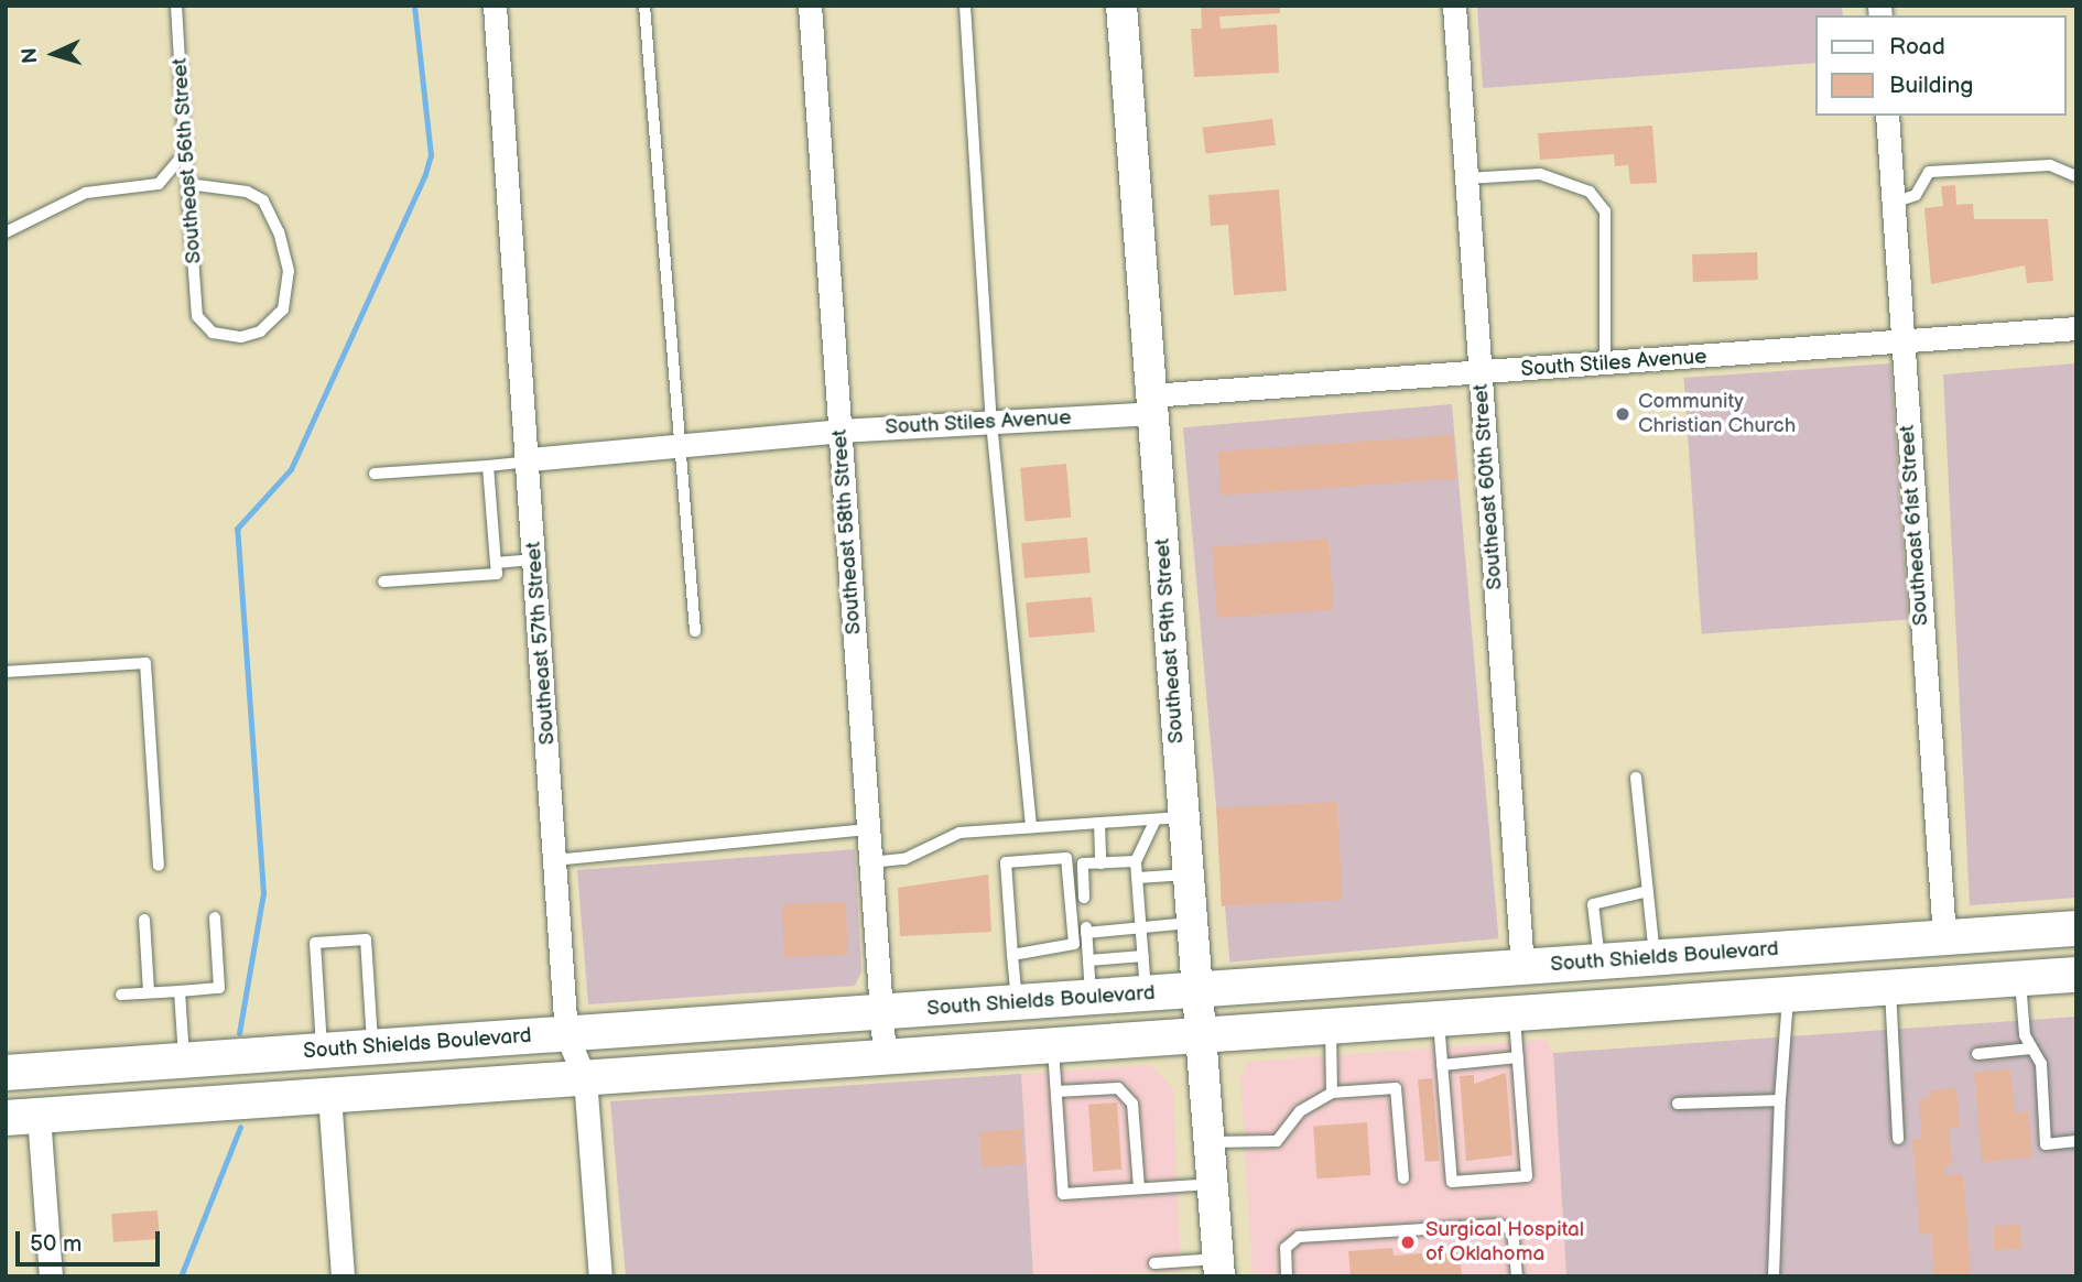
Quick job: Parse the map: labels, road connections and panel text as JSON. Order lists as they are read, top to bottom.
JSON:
{
  "streets": {
    "main road": ["Southeast 59th Street", "South Shields Boulevard"],
    "street": [
      "South Stiles Avenue",
      "Southeast 60th Street",
      "Southeast 61st Street",
      "Southeast 58th Street",
      "Southeast 57th Street"
    ],
    "lane": ["Southeast 56th Street"]
  },
  "crossings": [
    ["South Stiles Avenue", "Southeast 60th Street"],
    ["South Stiles Avenue", "Southeast 61st Street"],
    ["South Stiles Avenue", "Southeast 58th Street"],
    ["South Stiles Avenue", "Southeast 59th Street"],
    ["South Stiles Avenue", "Southeast 57th Street"],
    ["Southeast 60th Street", "South Shields Boulevard"],
    ["Southeast 61st Street", "South Shields Boulevard"],
    ["Southeast 58th Street", "South Shields Boulevard"],
    ["Southeast 59th Street", "South Shields Boulevard"],
    ["Southeast 57th Street", "South Shields Boulevard"]
  ],
  "places": ["Community Christian Church", "Surgical Hospital of Oklahoma"],
  "legend": ["Road", "Building"],
  "scale_bar": "50 m",
  "north": "left"
}
